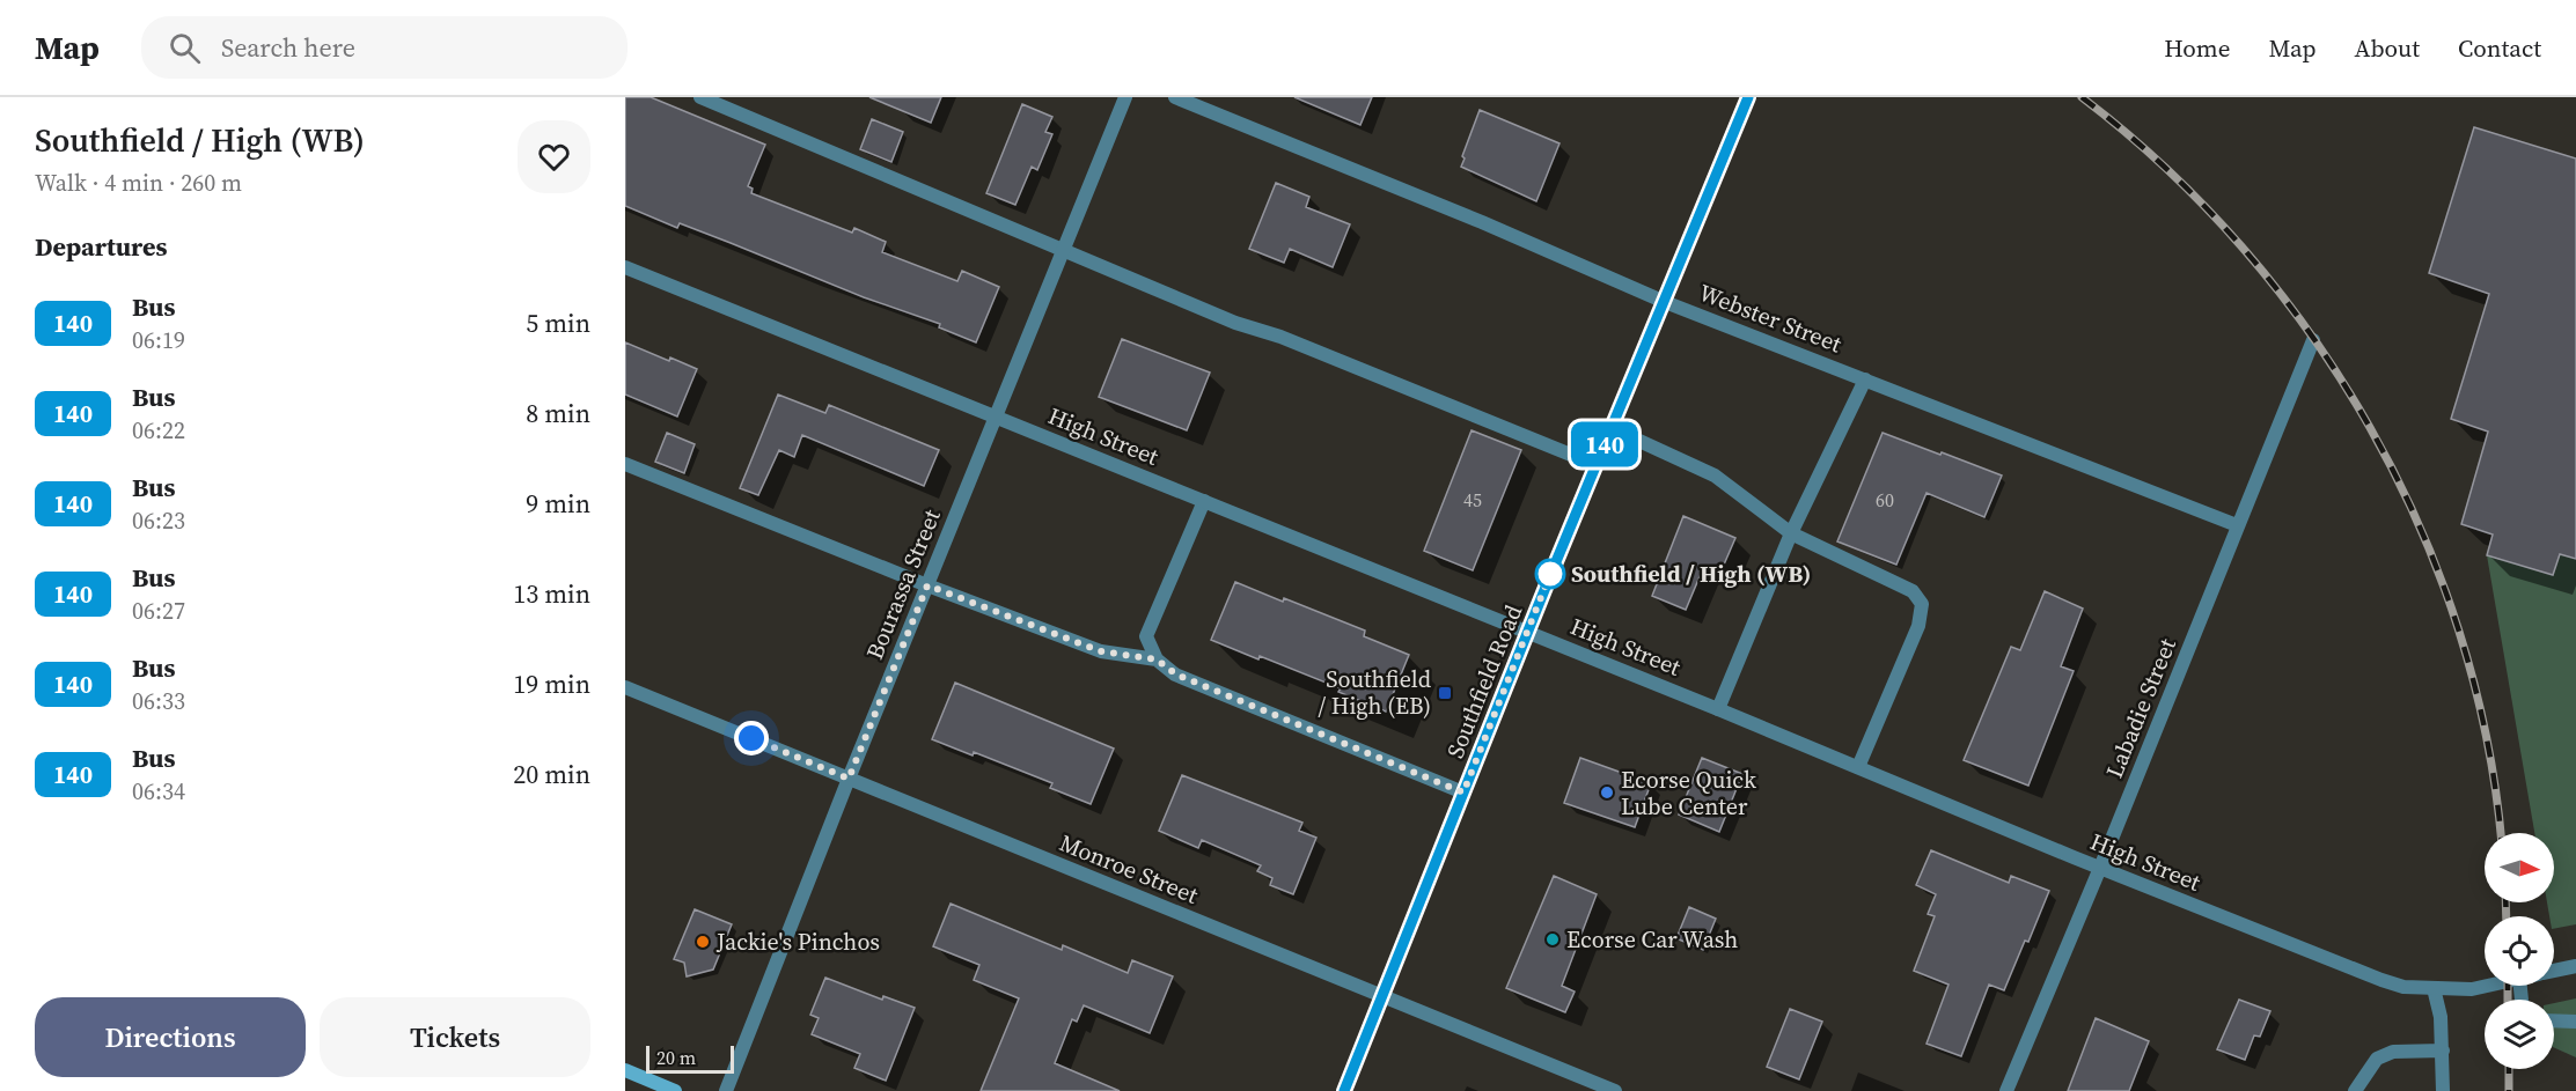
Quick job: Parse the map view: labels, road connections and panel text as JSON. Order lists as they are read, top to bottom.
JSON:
{
  "streets": {
    "main road": ["Southfield Road"],
    "street": [
      "Webster Street",
      "High Street",
      "Bourassa Street",
      "Labadie Street",
      "Monroe Street"
    ]
  },
  "crossings": [
    ["Webster Street", "Southfield Road"],
    ["Webster Street", "Labadie Street"],
    ["High Street", "Bourassa Street"],
    ["High Street", "Southfield Road"],
    ["High Street", "Labadie Street"],
    ["Bourassa Street", "Monroe Street"],
    ["Southfield Road", "Monroe Street"]
  ],
  "places": {
    "other": [
      "Southfield / High (WB)",
      "Ecorse Quick Lube Center",
      "Ecorse Car Wash",
      "Jackie's Pinchos"
    ],
    "transit": ["Southfield / High (EB)"]
  },
  "lines": ["bus line 140"],
  "house_numbers": ["45", "60"],
  "scale_bar": "20 m",
  "north": "right",
  "page": {
    "header": "Map",
    "search": "Search here",
    "nav": [
      "Home",
      "Map",
      "About",
      "Contact"
    ],
    "heading": [
      ["Southfield / High (WB)", "Walk · 4 min · 260 m"],
      "Departures"
    ],
    "on_map": "140",
    "list": [
      {
        "mark": "140",
        "name": "Bus",
        "note": "06:19",
        "value": "5 min"
      },
      {
        "mark": "140",
        "name": "Bus",
        "note": "06:22",
        "value": "8 min"
      },
      {
        "mark": "140",
        "name": "Bus",
        "note": "06:23",
        "value": "9 min"
      },
      {
        "mark": "140",
        "name": "Bus",
        "note": "06:27",
        "value": "13 min"
      },
      {
        "mark": "140",
        "name": "Bus",
        "note": "06:33",
        "value": "19 min"
      },
      {
        "mark": "140",
        "name": "Bus",
        "note": "06:34",
        "value": "20 min"
      }
    ],
    "buttons": ["Directions", "Tickets"],
    "scale": "20 m"
  }
}
